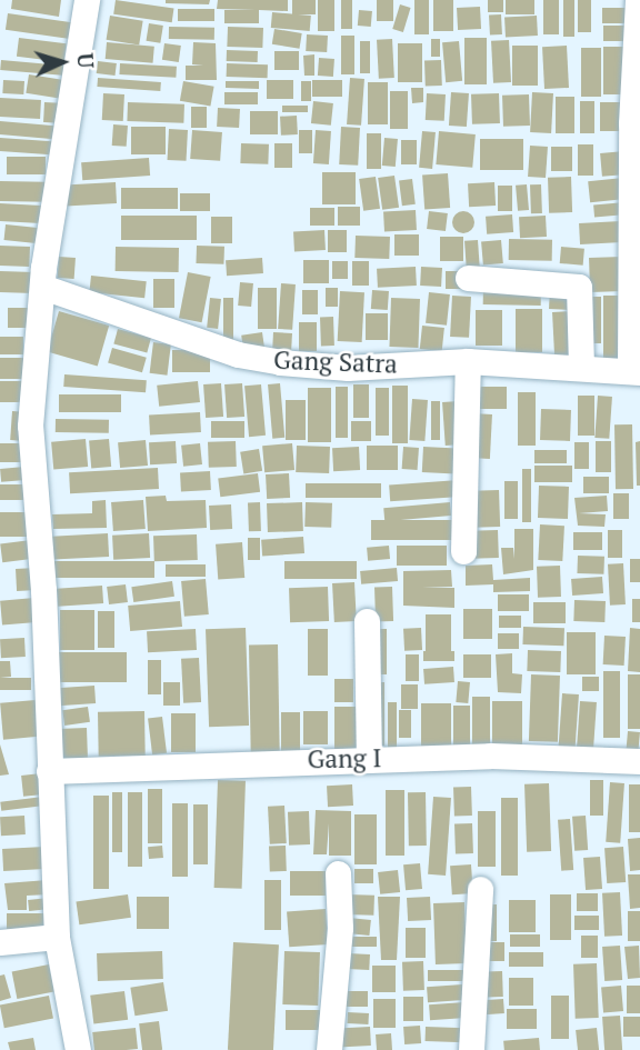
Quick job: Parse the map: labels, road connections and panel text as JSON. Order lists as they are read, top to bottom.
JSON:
{
  "streets": {
    "street": ["Gang Satra", "Gang I"]
  },
  "north": "right"
}
